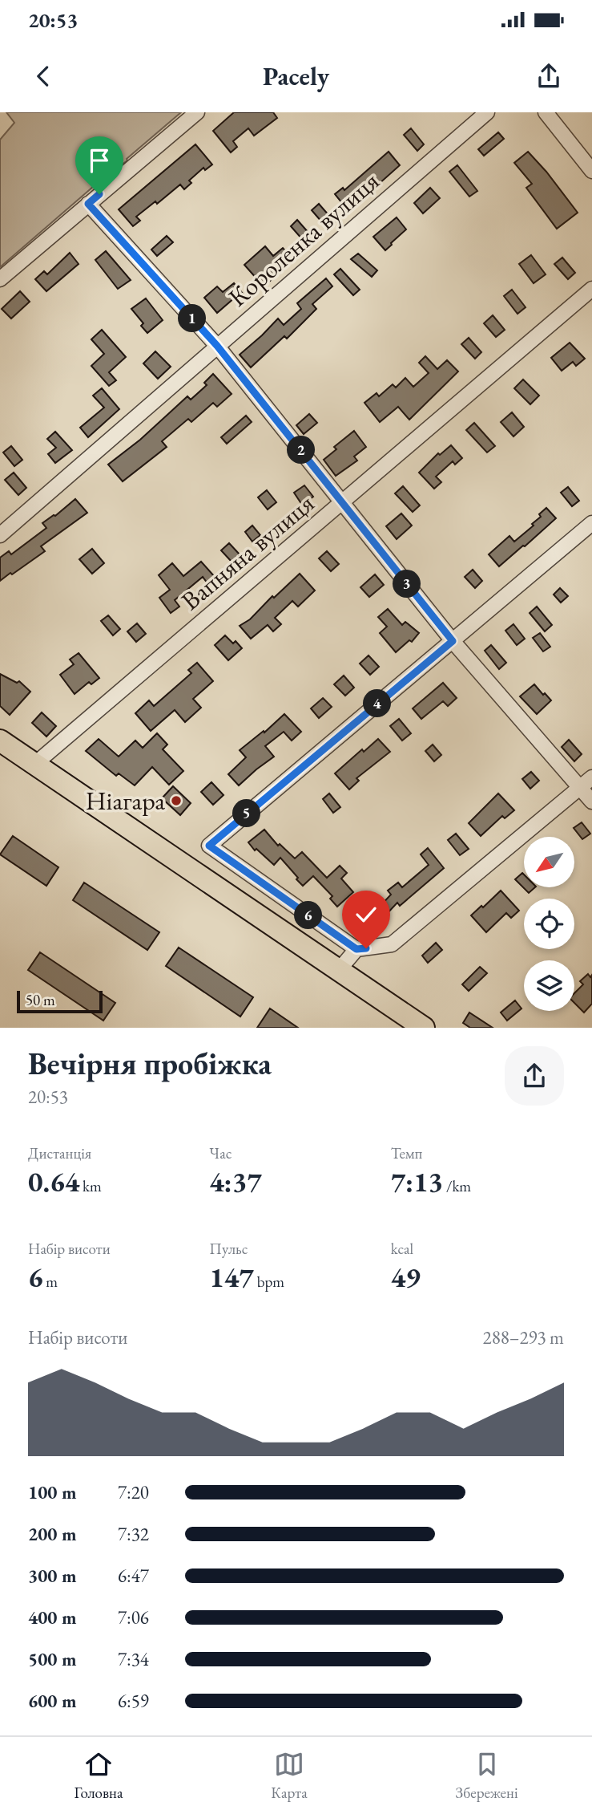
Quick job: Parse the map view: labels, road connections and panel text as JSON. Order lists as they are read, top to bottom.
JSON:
{
  "streets": {
    "street": ["Короленка вулиця", "Вапняна вулиця"]
  },
  "places": ["Ніагара"],
  "scale_bar": "50 m",
  "north": "bottom left",
  "page": {
    "status": "20:53",
    "header": "Pacely",
    "pins": [
      "1",
      "2",
      "3",
      "4",
      "5",
      "6"
    ],
    "scale": "50 m",
    "heading": ["Вечірня пробіжка", "20:53"],
    "stats": [
      ["Дистанція", "0.64 km"],
      ["Час", "4:37"],
      ["Темп", "7:13 /km"],
      ["Набір висоти", "6 m"],
      ["Пульс", "147 bpm"],
      ["kcal", "49"]
    ],
    "chart": ["Набір висоти", "288–293 m"],
    "list": [
      {
        "name": "100 m",
        "note": "7:20"
      },
      {
        "name": "200 m",
        "note": "7:32"
      },
      {
        "name": "300 m",
        "note": "6:47"
      },
      {
        "name": "400 m",
        "note": "7:06"
      },
      {
        "name": "500 m",
        "note": "7:34"
      },
      {
        "name": "600 m",
        "note": "6:59"
      }
    ],
    "tabs": ["Головна", "Карта", "Збережені"]
  }
}
